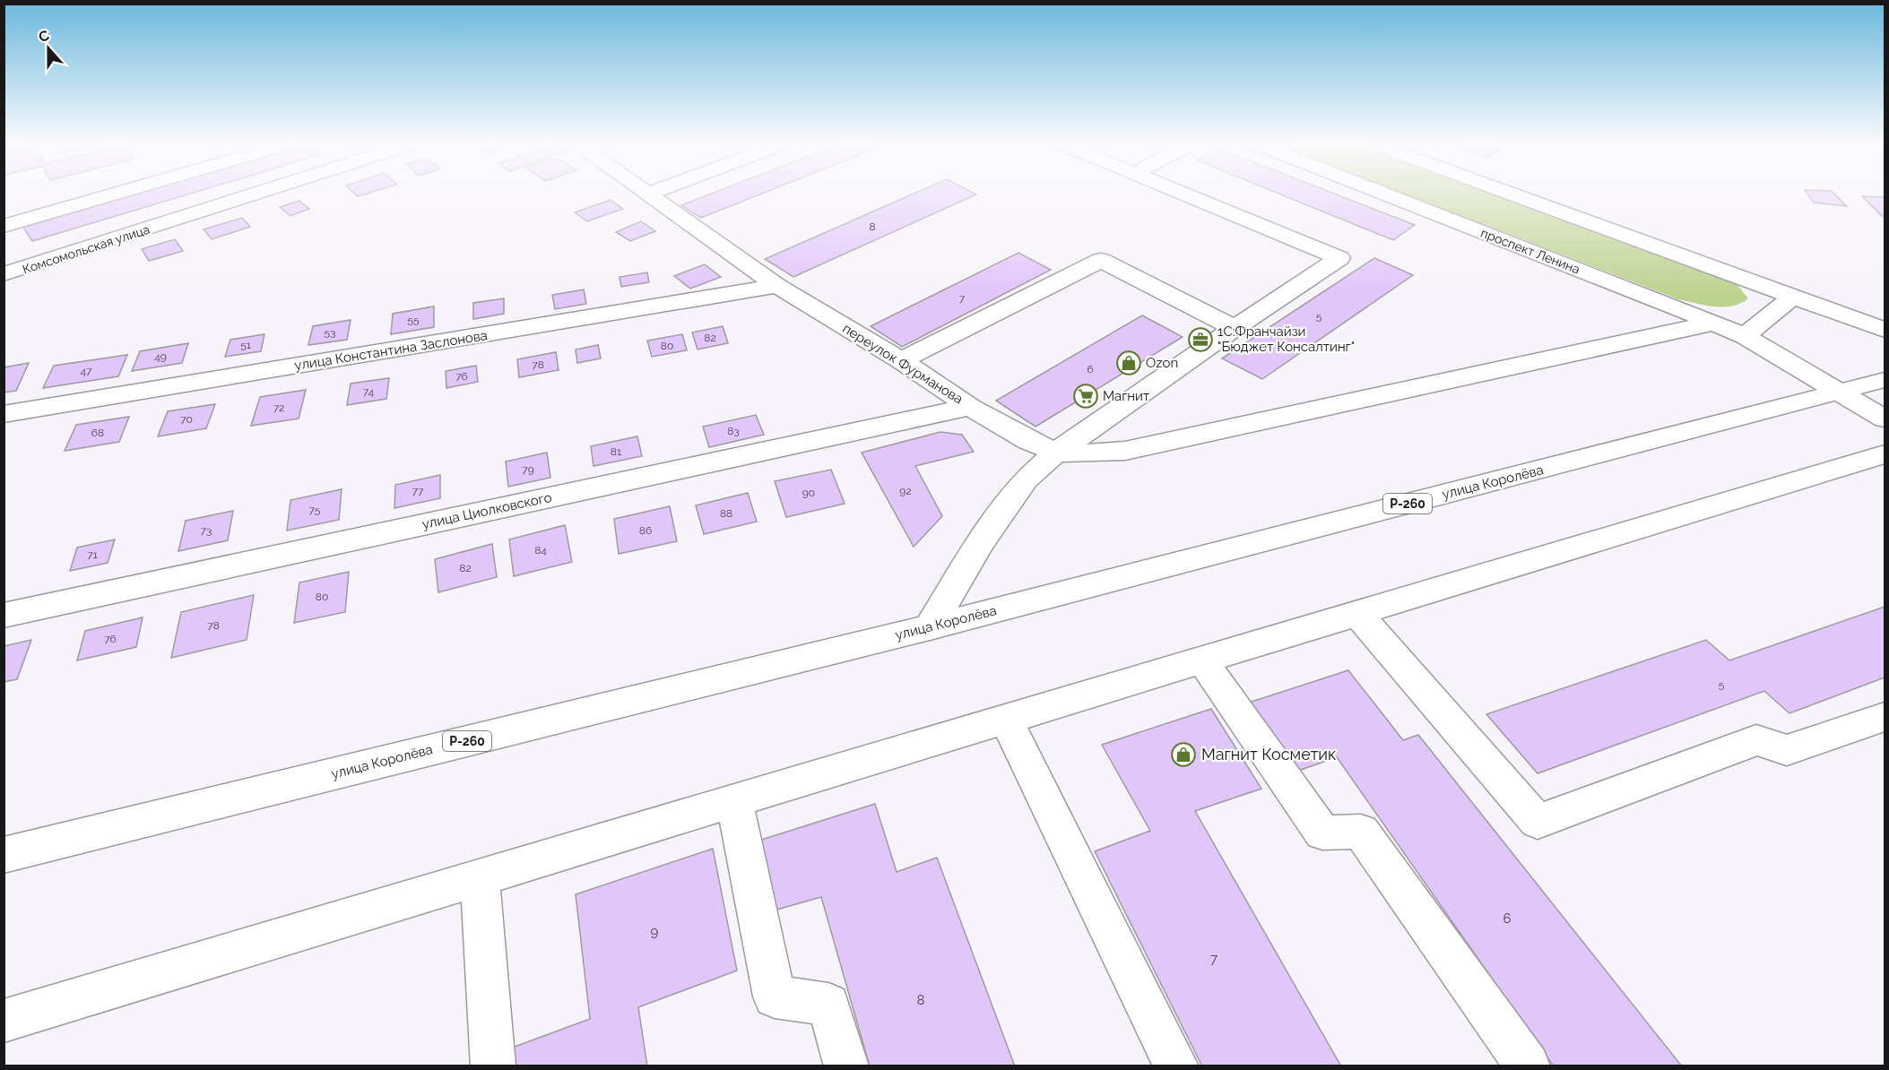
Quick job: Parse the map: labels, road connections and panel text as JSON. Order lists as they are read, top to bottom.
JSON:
{
  "streets": {
    "main road": [
      "Комсомольская улица",
      "проспект Ленина",
      "улица Константина Заслонова",
      "переулок Фурманова",
      "улица Королёва",
      "Р-260",
      "улица Циолковского"
    ]
  },
  "crossings": [
    ["проспект Ленина", "улица Королёва"],
    ["улица Константина Заслонова", "переулок Фурманова"],
    ["переулок Фурманова", "улица Циолковского"]
  ],
  "places": {
    "office": ["1С:Франчайзи \"Бюджет Консалтинг\""],
    "shop": ["Ozon", "Магнит Косметик"],
    "supermarket": ["Магнит"]
  },
  "house_numbers": [
    "8",
    "7",
    "5",
    "55",
    "53",
    "82",
    "51",
    "80",
    "49",
    "78",
    "6",
    "47",
    "76",
    "74",
    "72",
    "70",
    "83",
    "68",
    "81",
    "79",
    "77",
    "92",
    "90",
    "75",
    "88",
    "73",
    "86",
    "84",
    "71",
    "82",
    "80",
    "78",
    "76",
    "5",
    "6",
    "9",
    "7",
    "8"
  ],
  "north": "top"
}
